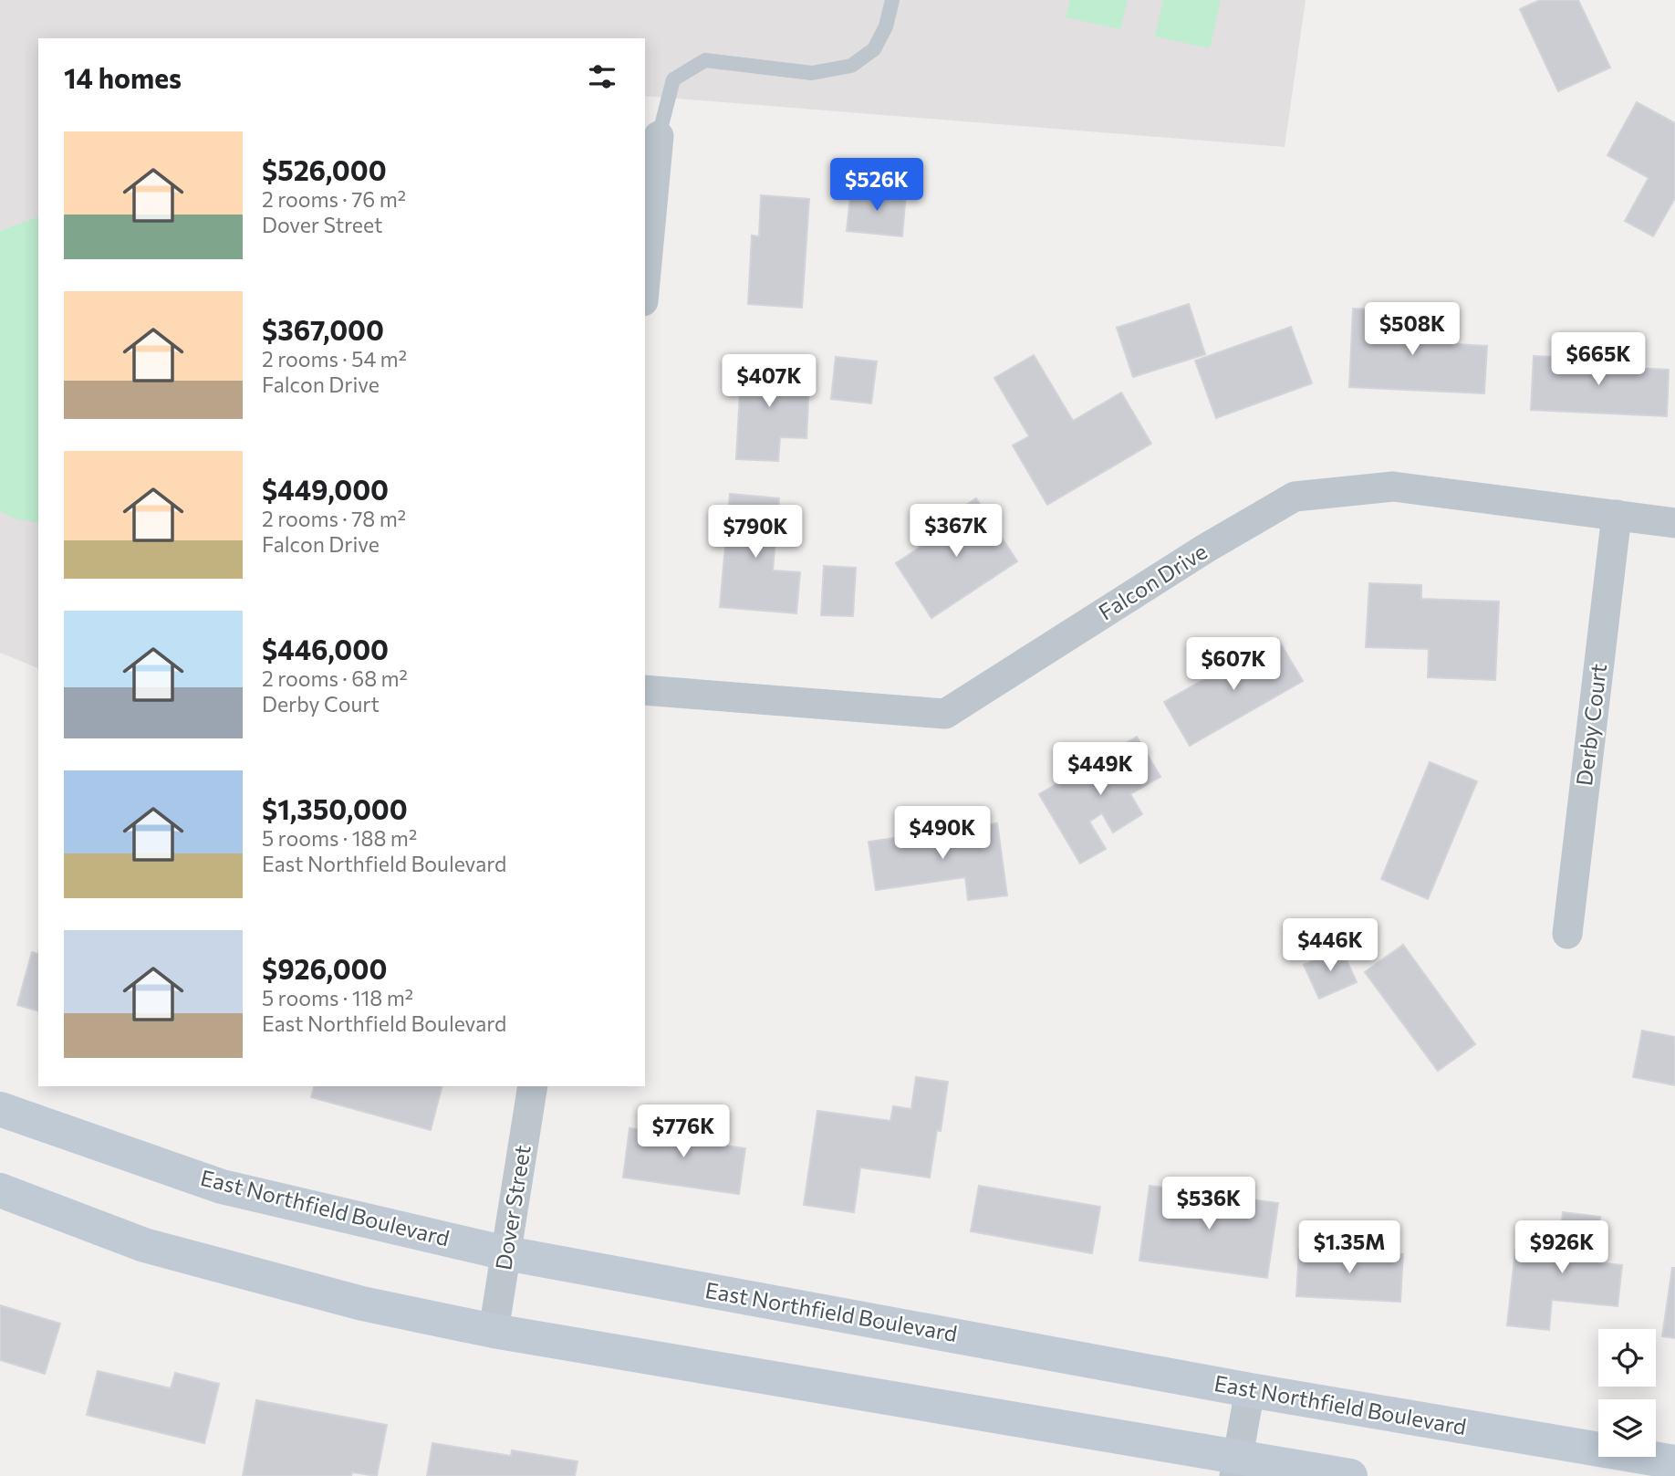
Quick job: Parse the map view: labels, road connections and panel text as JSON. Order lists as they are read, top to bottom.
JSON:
{
  "streets": {
    "main road": ["East Northfield Boulevard"],
    "street": ["Falcon Drive", "Derby Court", "Dover Street"]
  },
  "crossings": [
    ["Falcon Drive", "Derby Court"],
    ["Dover Street", "East Northfield Boulevard"]
  ],
  "page": {
    "heading": "14 homes",
    "list": [
      {
        "name": "$526,000",
        "note": "2 rooms · 76 m² · Dover Street"
      },
      {
        "name": "$367,000",
        "note": "2 rooms · 54 m² · Falcon Drive"
      },
      {
        "name": "$449,000",
        "note": "2 rooms · 78 m² · Falcon Drive"
      },
      {
        "name": "$446,000",
        "note": "2 rooms · 68 m² · Derby Court"
      },
      {
        "name": "$1,350,000",
        "note": "5 rooms · 188 m² · East Northfield Boulevard"
      },
      {
        "name": "$926,000",
        "note": "5 rooms · 118 m² · East Northfield Boulevard"
      }
    ],
    "price": [
      "$526K",
      "$508K",
      "$665K",
      "$407K",
      "$367K",
      "$790K",
      "$607K",
      "$449K",
      "$490K",
      "$446K",
      "$776K",
      "$536K",
      "$1.35M",
      "$926K"
    ]
  }
}
